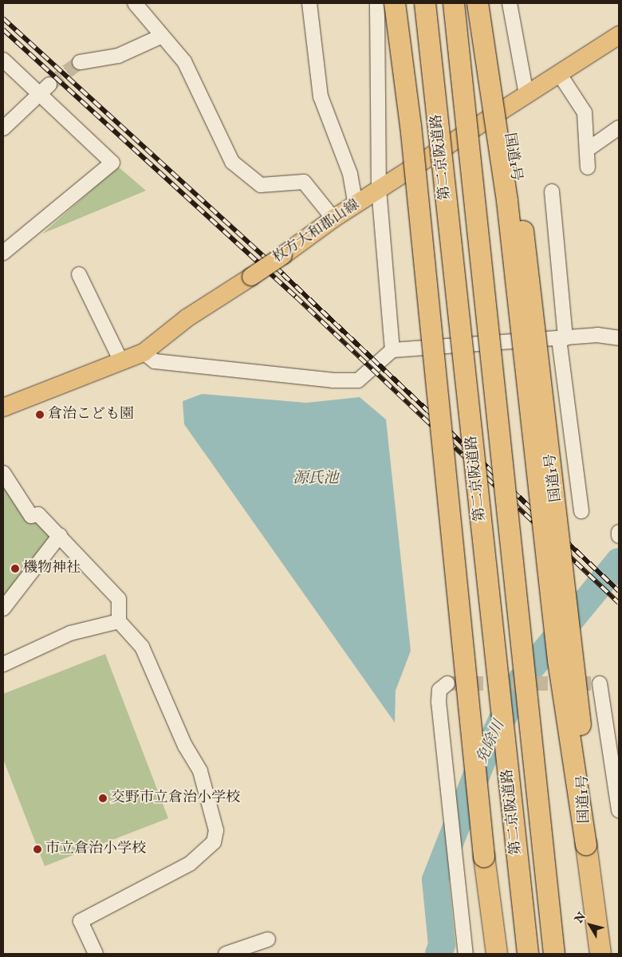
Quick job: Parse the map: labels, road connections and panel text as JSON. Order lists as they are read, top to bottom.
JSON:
{
  "streets": {
    "highway": ["第二京阪道路", "国道1号"],
    "main road": ["枚方大和郡山線"]
  },
  "water": ["源氏池", "免除川"],
  "places": [
    "倉治こども園",
    "機物神社",
    "交野市立倉治小学校",
    "市立倉治小学校"
  ],
  "north": "top left"
}
